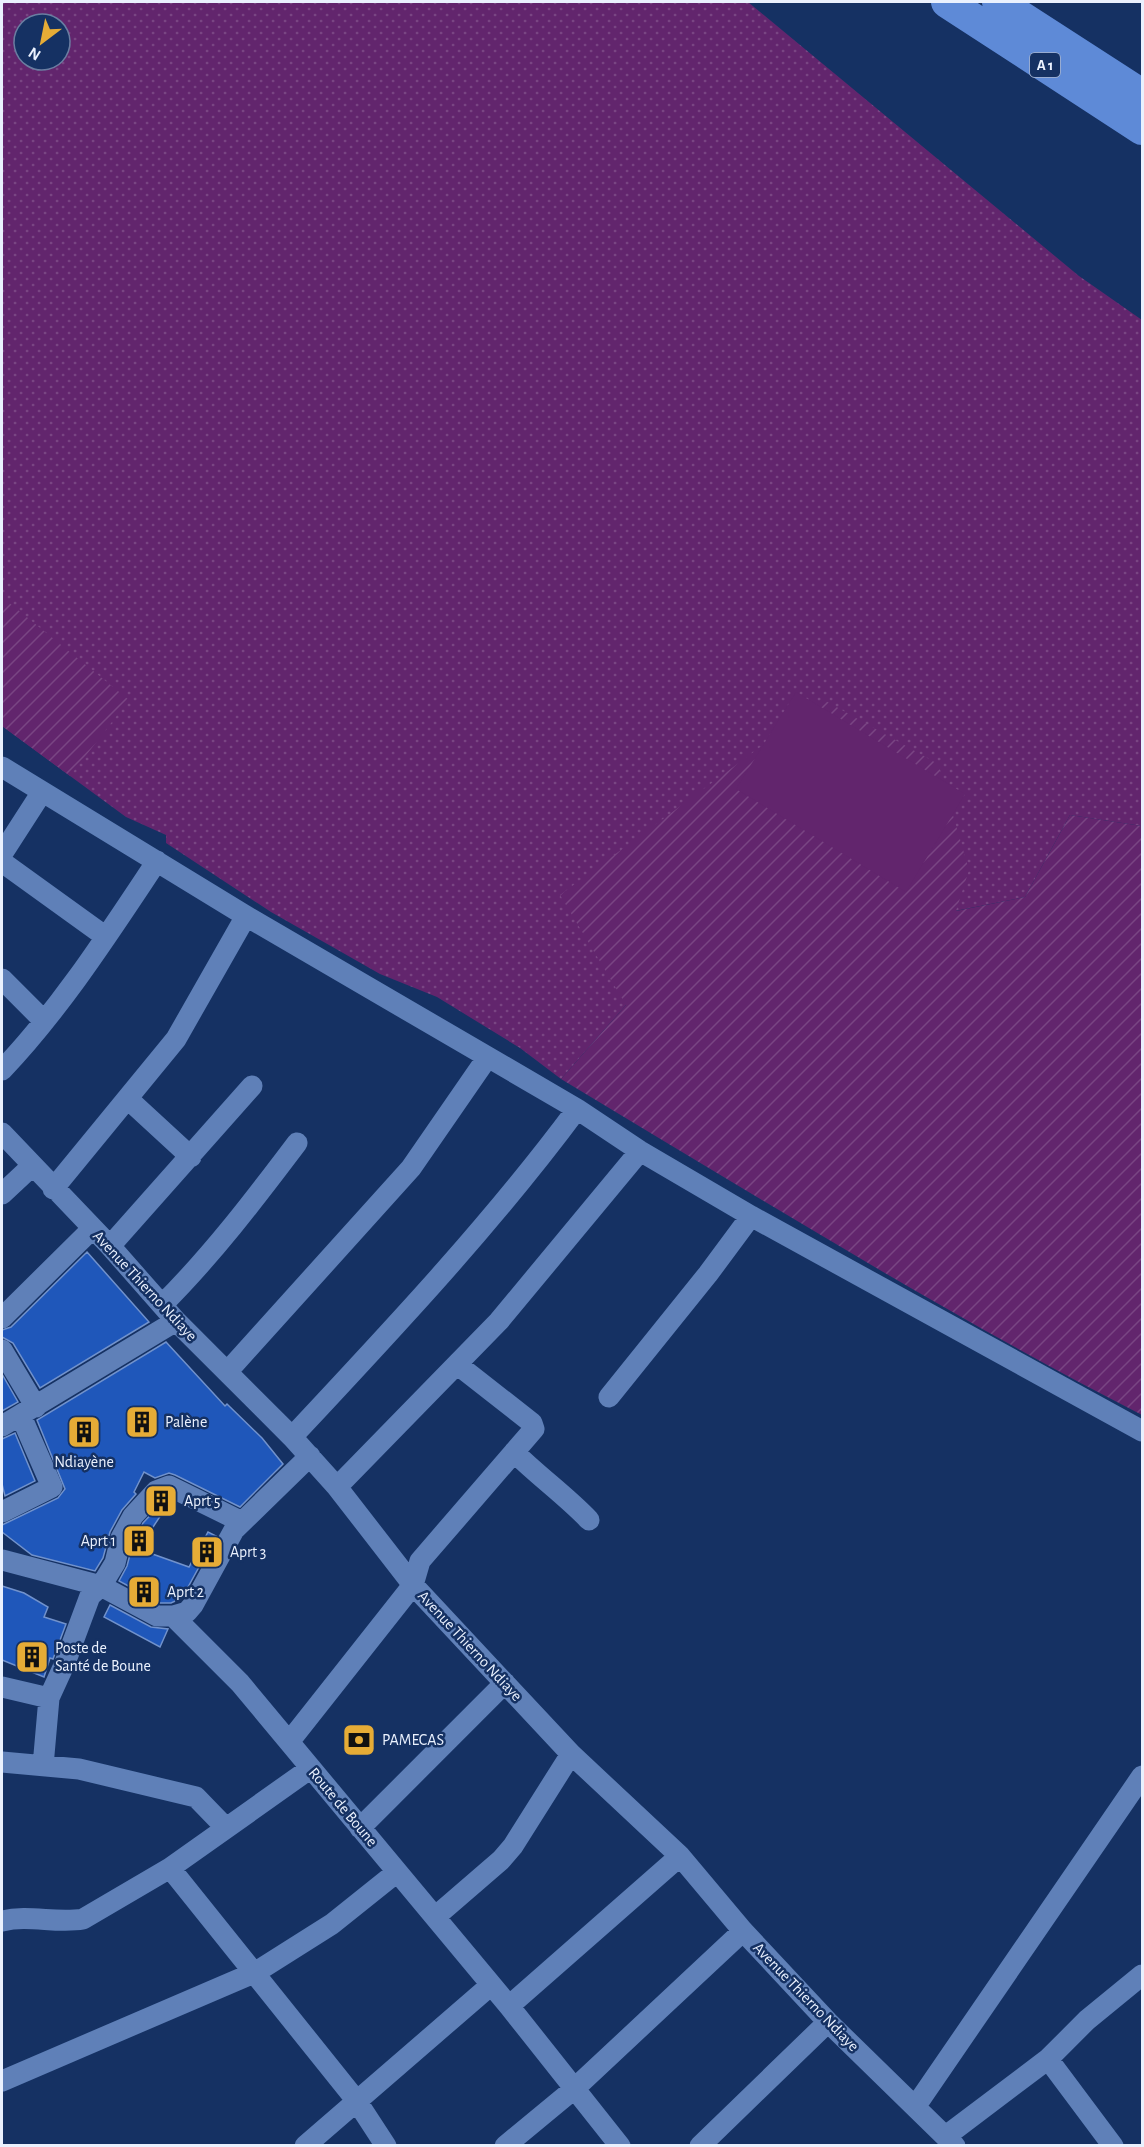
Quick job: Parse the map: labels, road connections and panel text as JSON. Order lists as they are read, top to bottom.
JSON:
{
  "streets": {
    "highway": ["A 1"],
    "street": ["Avenue Thierno Ndiaye", "Route de Boune"]
  },
  "places": {
    "building": [
      "Palène",
      "Ndiayène",
      "Aprt 5",
      "Aprt 1",
      "Aprt 3",
      "Aprt 2",
      "Poste de Santé de Boune"
    ],
    "bank": ["PAMECAS"]
  },
  "north": "bottom left"
}
